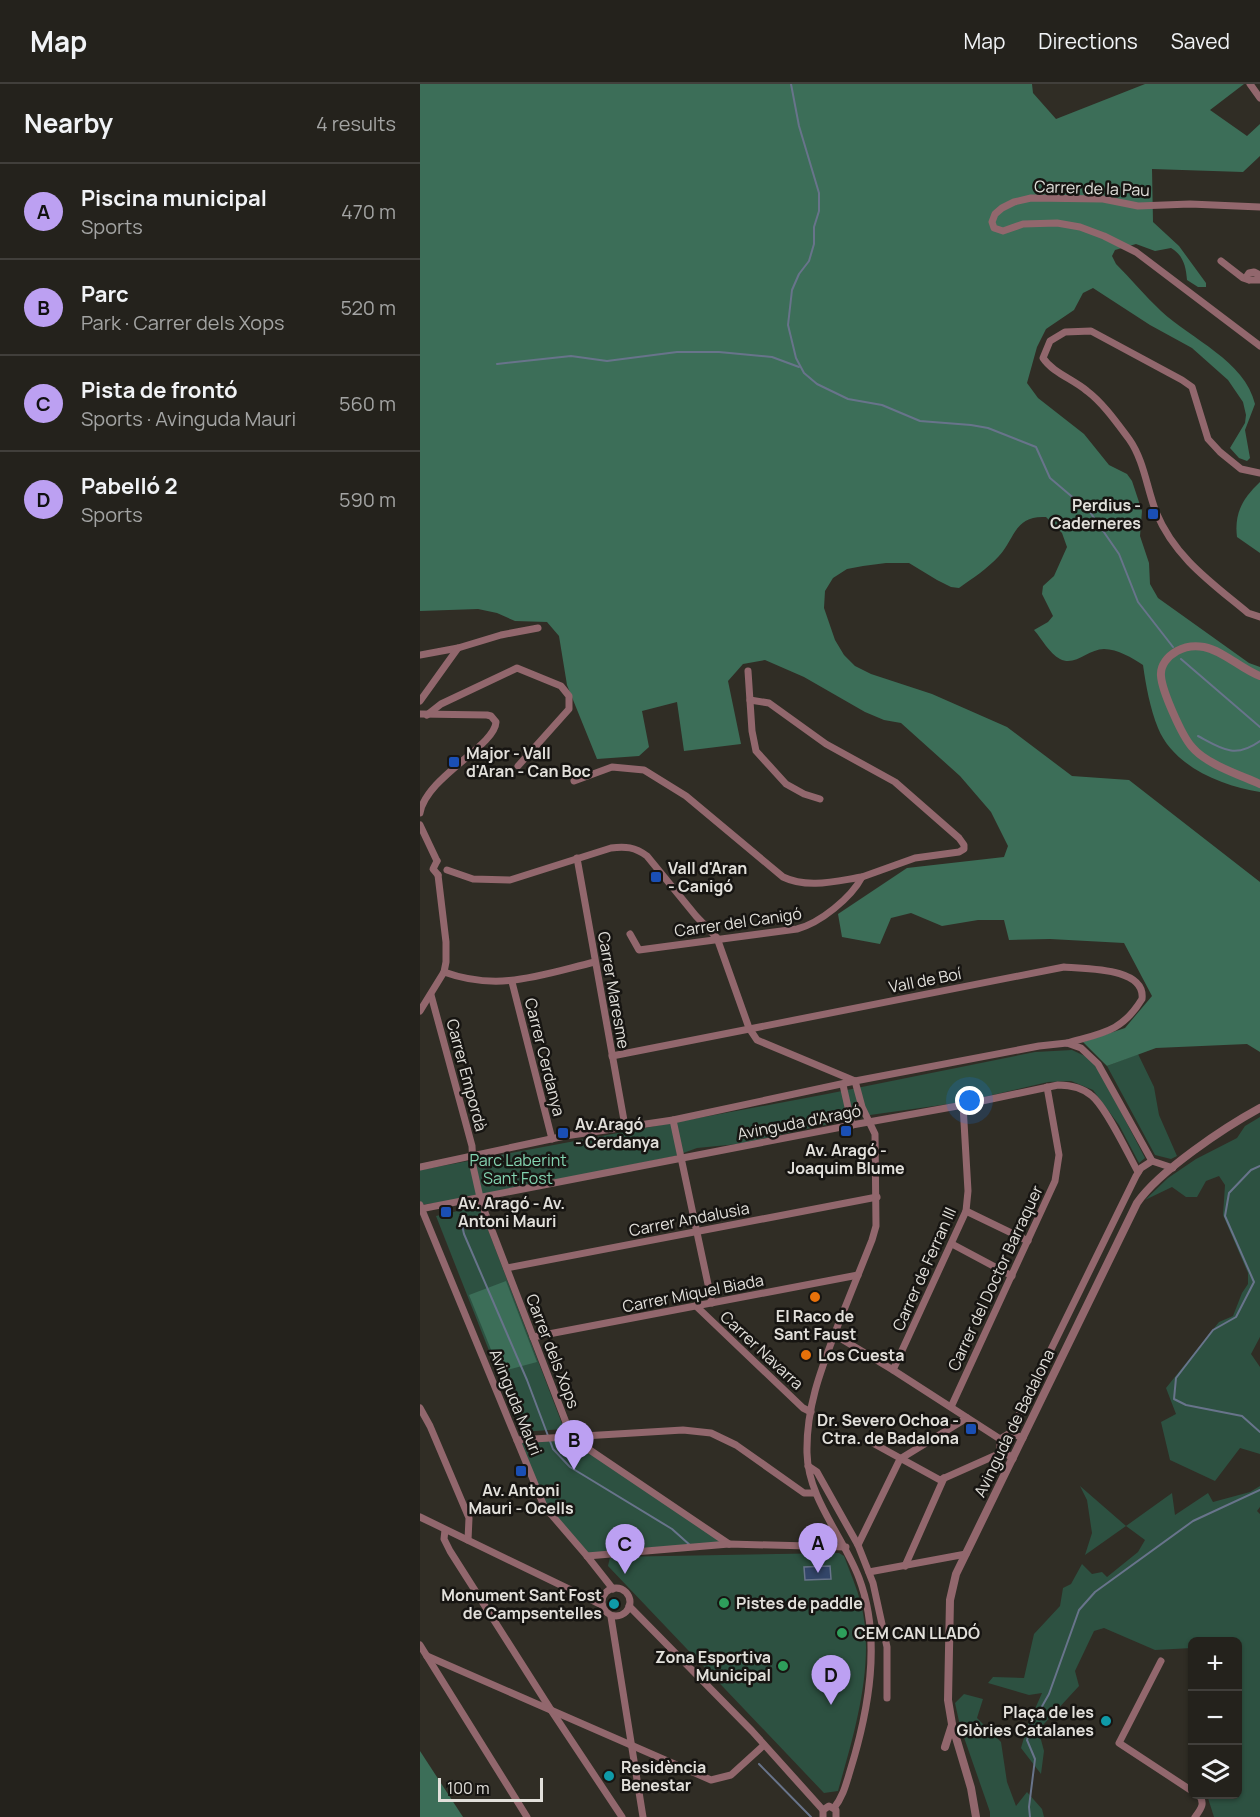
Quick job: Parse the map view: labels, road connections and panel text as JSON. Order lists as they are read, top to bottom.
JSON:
{
  "streets": {
    "street": [
      "Carrer de la Pau",
      "Carrer del Canigó",
      "Vall de Boí",
      "Carrer Maresme",
      "Carrer Cerdanya",
      "Carrer Empordà",
      "Avinguda d'Aragó",
      "Carrer Andalusia",
      "Carrer de Ferran III",
      "Carrer del Doctor Barraquer",
      "Carrer Miquel Biada",
      "Carrer Navarra",
      "Carrer dels Xops",
      "Avinguda Mauri",
      "Avinguda de Badalona"
    ]
  },
  "crossings": [
    ["Vall de Boí", "Carrer Maresme"],
    ["Vall de Boí", "Avinguda d'Aragó"],
    ["Carrer Maresme", "Avinguda d'Aragó"],
    ["Carrer Cerdanya", "Avinguda d'Aragó"],
    ["Carrer Empordà", "Avinguda d'Aragó"],
    ["Carrer Empordà", "Carrer dels Xops"],
    ["Avinguda d'Aragó", "Carrer de Ferran III"],
    ["Avinguda d'Aragó", "Carrer del Doctor Barraquer"],
    ["Avinguda d'Aragó", "Carrer Navarra"],
    ["Avinguda d'Aragó", "Carrer dels Xops"],
    ["Avinguda d'Aragó", "Avinguda Mauri"],
    ["Carrer Andalusia", "Carrer Navarra"],
    ["Carrer Andalusia", "Carrer dels Xops"],
    ["Carrer Miquel Biada", "Carrer Navarra"],
    ["Carrer Miquel Biada", "Carrer dels Xops"]
  ],
  "parks": ["Parc Laberint Sant Fost"],
  "places": {
    "transit": [
      "Perdius - Caderneres",
      "Major - Vall d'Aran - Can Boc",
      "Vall d'Aran - Canigó",
      "Av. Aragó - Joaquim Blume",
      "Av.Aragó - Cerdanya",
      "Av. Aragó - Av. Antoni Mauri",
      "Dr. Severo Ochoa - Ctra. de Badalona",
      "Av. Antoni Mauri - Ocells"
    ],
    "other": [
      "El Raco de Sant Faust",
      "Los Cuesta",
      "Pistes de paddle",
      "Monument Sant Fost de Campsentelles",
      "CEM CAN LLADÓ",
      "Zona Esportiva Municipal",
      "Plaça de les Glòries Catalanes",
      "Residència Benestar"
    ]
  },
  "scale_bar": "100 m",
  "page": {
    "header": "Map",
    "nav": ["Map", "Directions", "Saved"],
    "heading": ["Nearby", "4 results"],
    "list": [
      {
        "mark": "A",
        "name": "Piscina municipal",
        "note": "Sports",
        "value": "470 m"
      },
      {
        "mark": "B",
        "name": "Parc",
        "note": "Park · Carrer dels Xops",
        "value": "520 m"
      },
      {
        "mark": "C",
        "name": "Pista de frontó",
        "note": "Sports · Avinguda Mauri",
        "value": "560 m"
      },
      {
        "mark": "D",
        "name": "Pabelló 2",
        "note": "Sports",
        "value": "590 m"
      }
    ],
    "pins": [
      "B",
      "A",
      "C",
      "D"
    ],
    "map_buttons": ["+", "−"],
    "scale": "100 m"
  }
}
